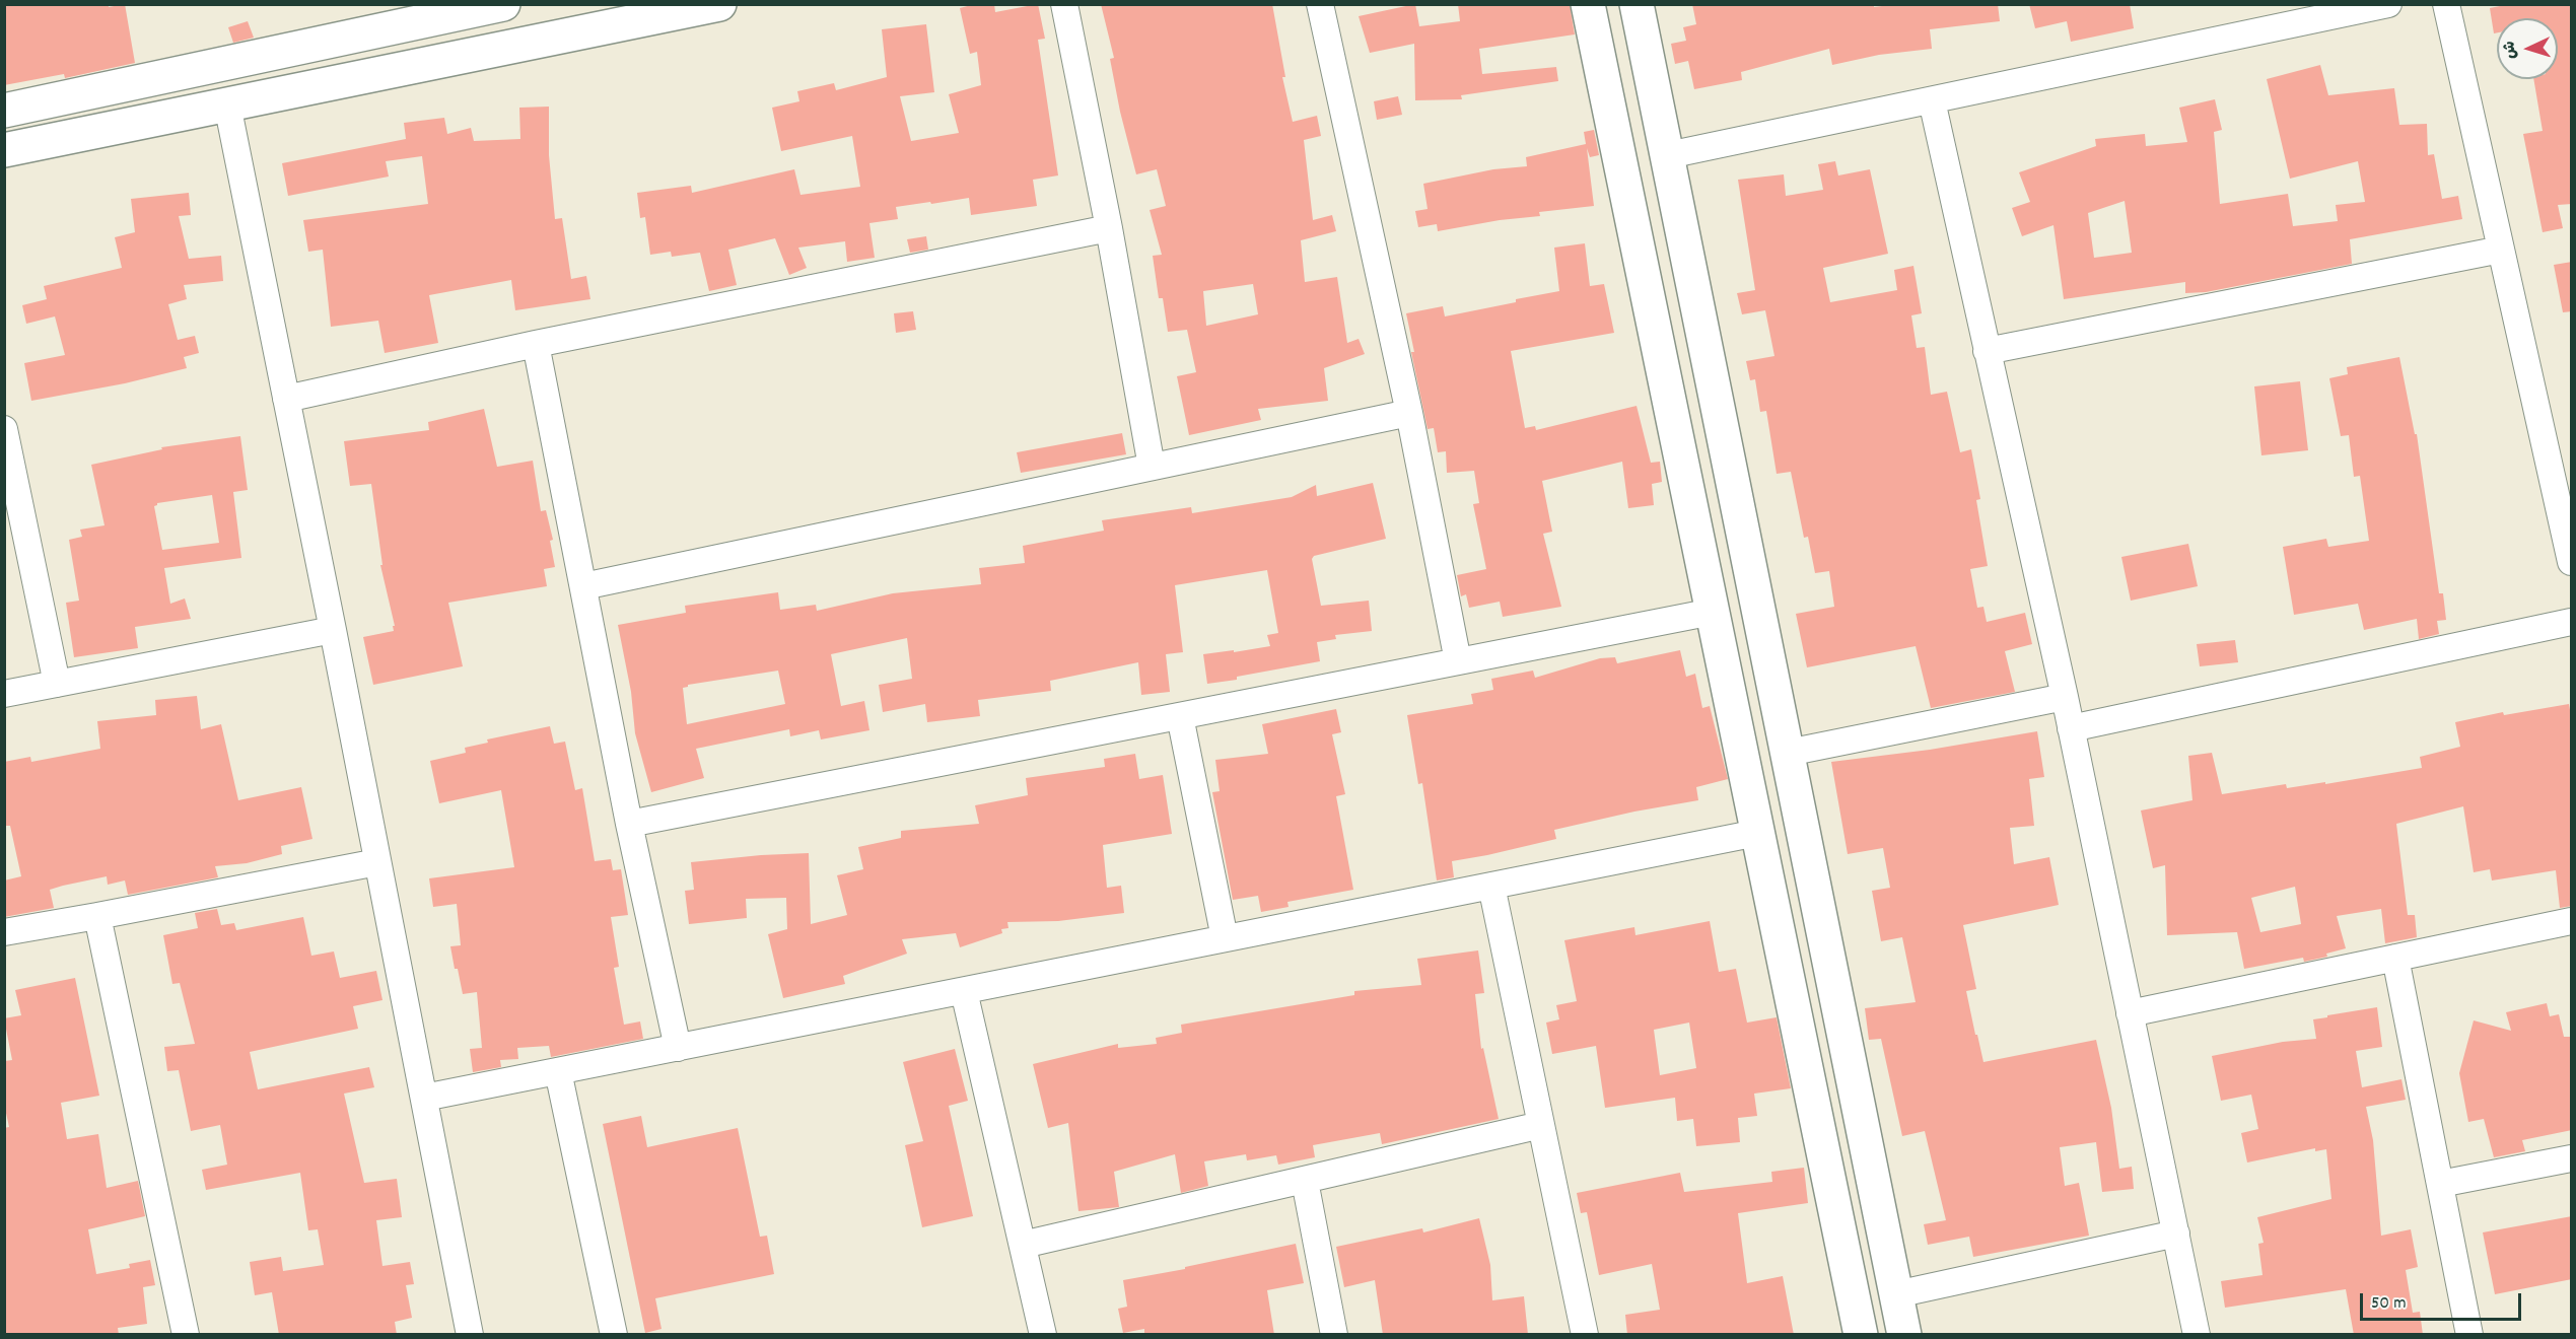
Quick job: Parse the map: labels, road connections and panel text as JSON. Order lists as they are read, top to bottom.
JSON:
{
  "scale_bar": "50 m",
  "north": "left"
}
